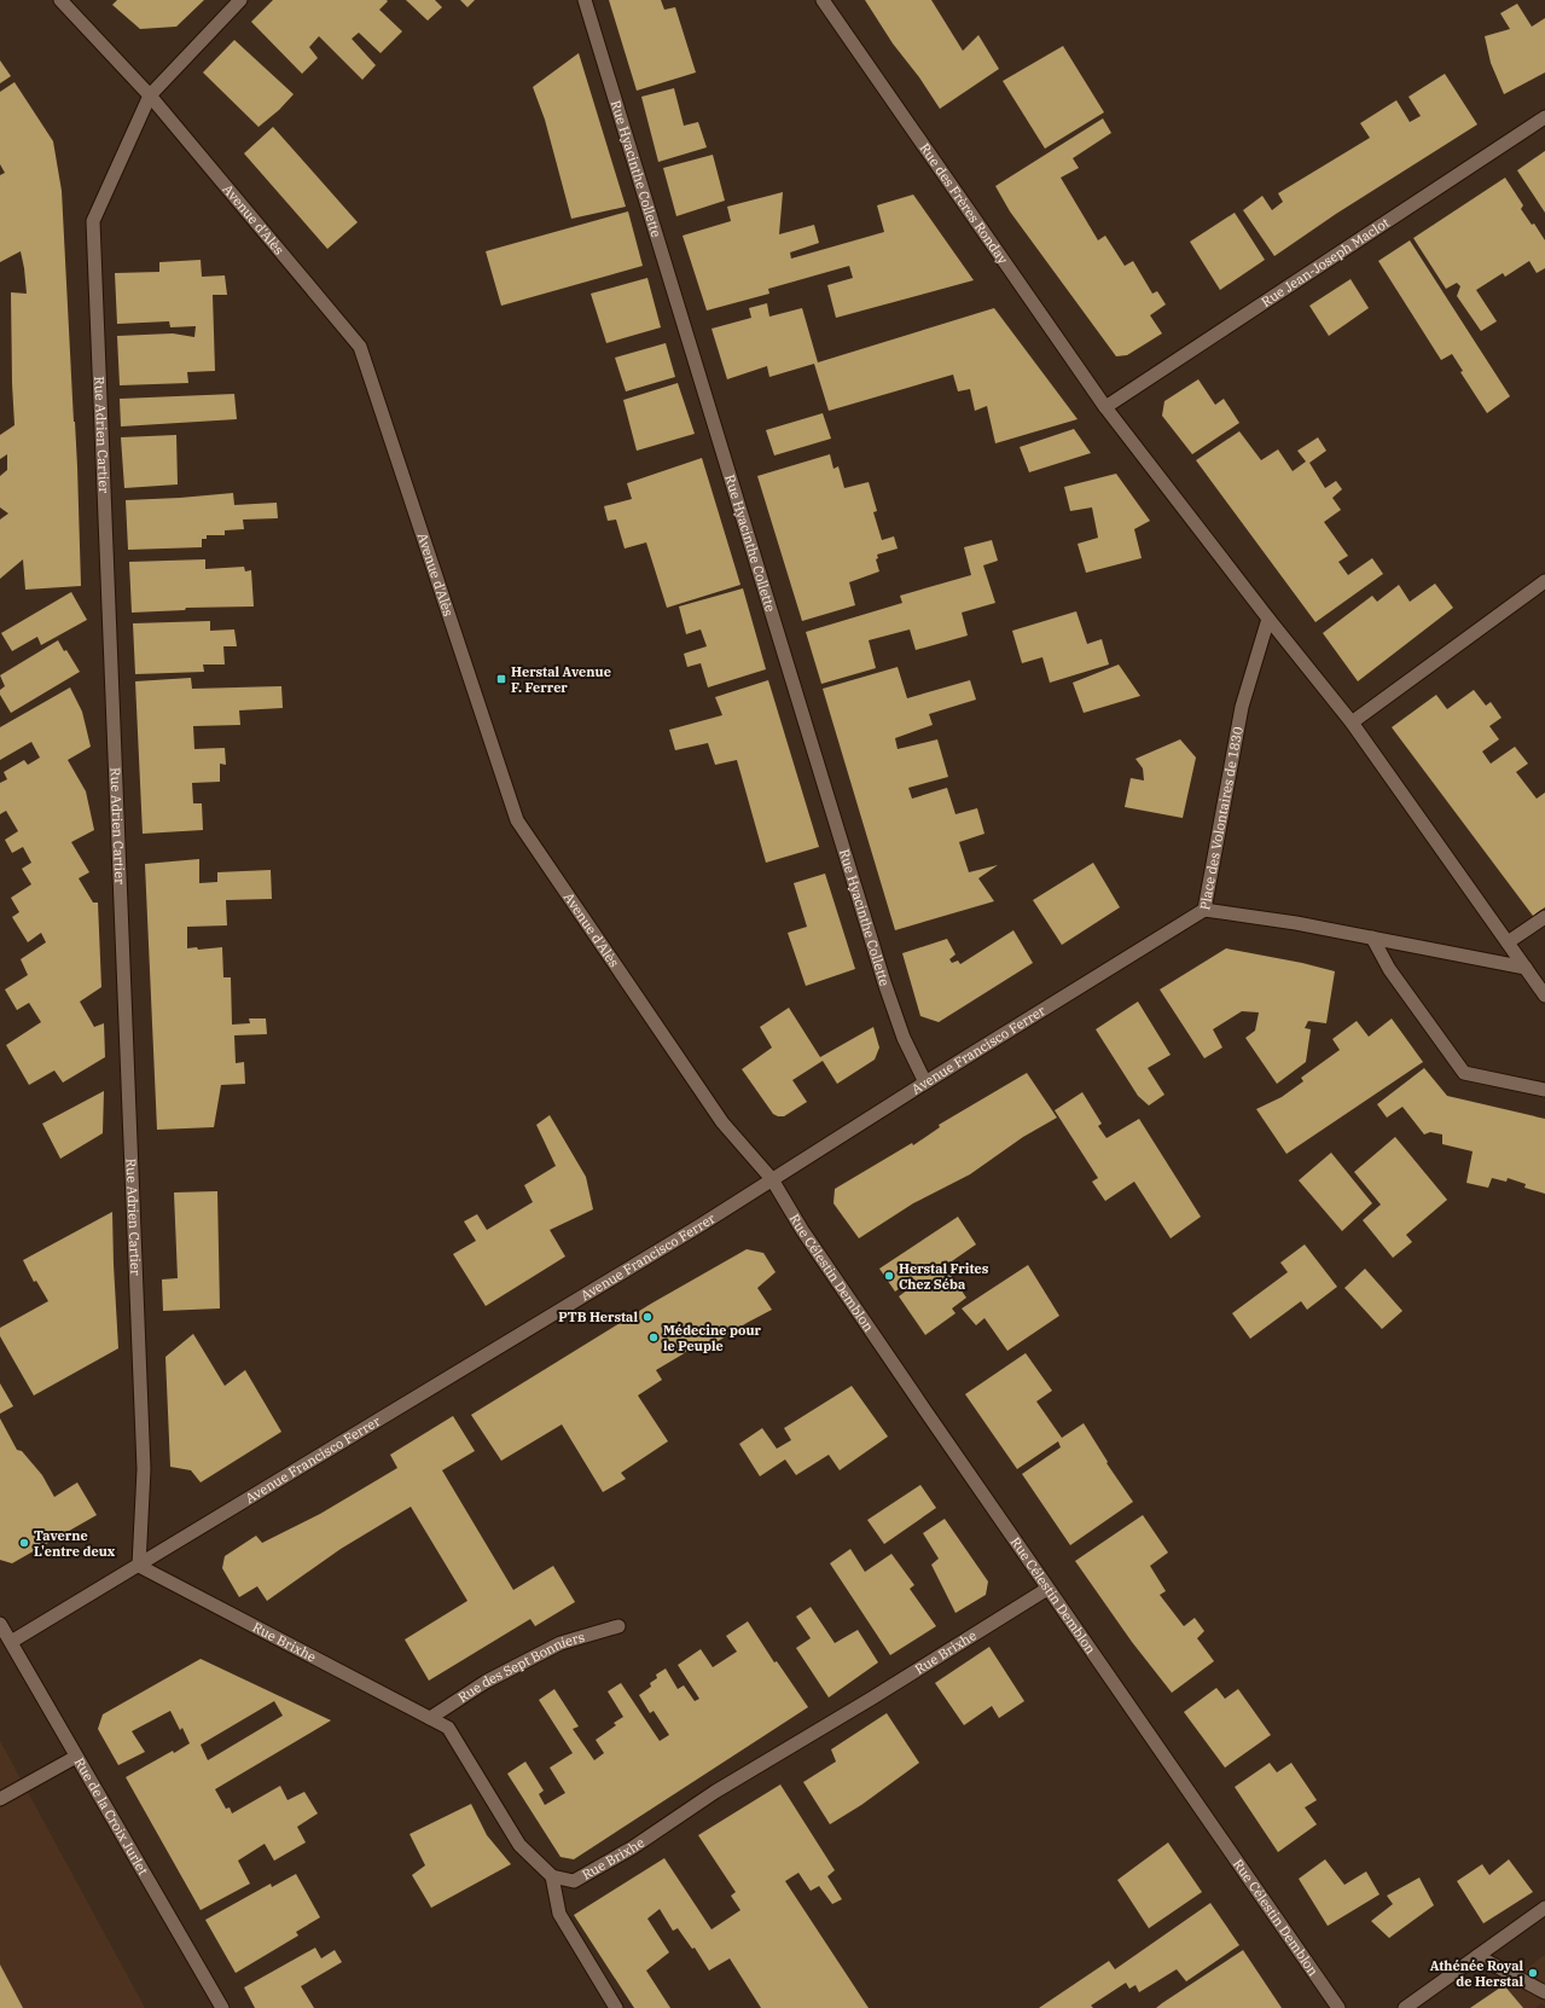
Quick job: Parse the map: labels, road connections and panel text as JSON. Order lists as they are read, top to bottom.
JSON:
{
  "streets": {
    "street": [
      "Rue Hyacinthe Collette",
      "Rue des Frères Ronday",
      "Avenue d'Alès",
      "Rue Jean-Joseph Maclot",
      "Rue Adrien Cartier",
      "Place des Volontaires de 1830",
      "Avenue Francisco Ferrer",
      "Rue Célestin Demblon",
      "Rue Brixhe",
      "Rue des Sept Bonniers",
      "Rue de la Croix Jurlet"
    ]
  },
  "crossings": [
    ["Rue Hyacinthe Collette", "Avenue Francisco Ferrer"],
    ["Rue des Frères Ronday", "Rue Jean-Joseph Maclot"],
    ["Avenue d'Alès", "Rue Adrien Cartier"],
    ["Avenue d'Alès", "Avenue Francisco Ferrer"],
    ["Avenue d'Alès", "Rue Célestin Demblon"],
    ["Rue Adrien Cartier", "Avenue Francisco Ferrer"],
    ["Rue Adrien Cartier", "Rue Brixhe"],
    ["Place des Volontaires de 1830", "Avenue Francisco Ferrer"],
    ["Avenue Francisco Ferrer", "Rue Célestin Demblon"],
    ["Avenue Francisco Ferrer", "Rue Brixhe"],
    ["Avenue Francisco Ferrer", "Rue de la Croix Jurlet"],
    ["Rue Célestin Demblon", "Rue Brixhe"],
    ["Rue Brixhe", "Rue des Sept Bonniers"]
  ],
  "places": {
    "transit": ["Herstal Avenue F. Ferrer"],
    "other": [
      "Herstal Frites Chez Séba",
      "PTB Herstal",
      "Médecine pour le Peuple",
      "Taverne L'entre deux",
      "Athénée Royal de Herstal"
    ]
  }
}
